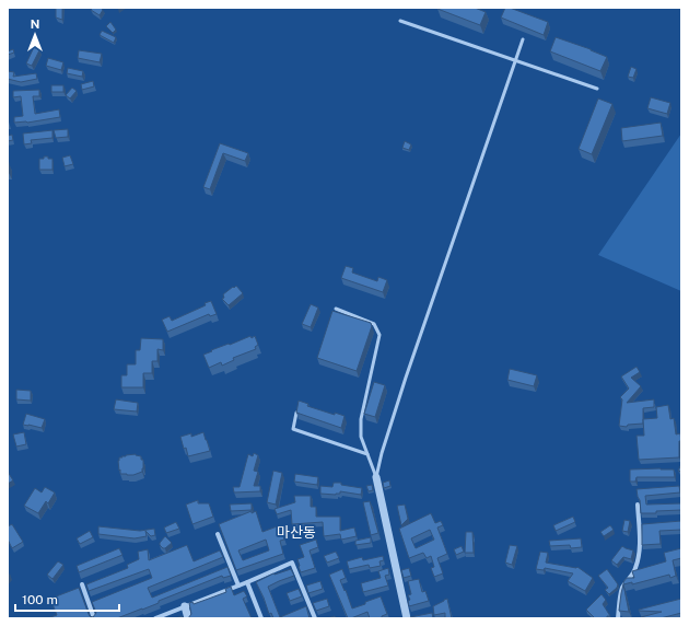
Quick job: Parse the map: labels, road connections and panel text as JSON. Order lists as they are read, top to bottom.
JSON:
{
  "districts": ["마산동"],
  "scale_bar": "100 m",
  "north": "top"
}
